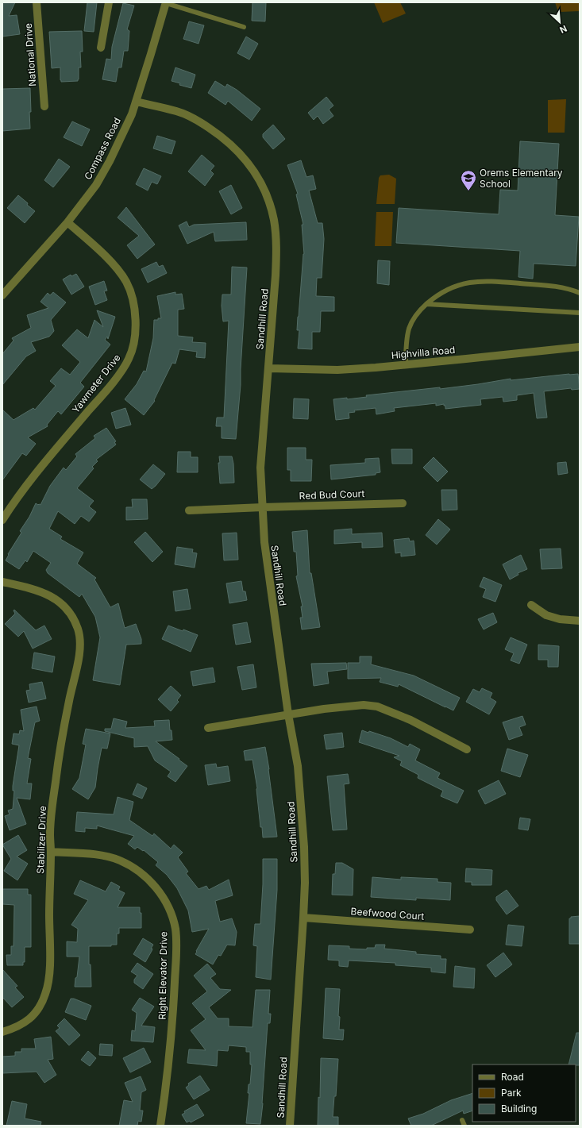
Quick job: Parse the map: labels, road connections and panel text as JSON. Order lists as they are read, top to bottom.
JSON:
{
  "streets": {
    "street": [
      "National Drive",
      "Compass Road",
      "Sandhill Road",
      "Highvilla Road",
      "Yawmeter Drive",
      "Red Bud Court",
      "Stabilizer Drive",
      "Beefwood Court",
      "Right Elevator Drive"
    ]
  },
  "crossings": [
    ["Compass Road", "Sandhill Road"],
    ["Compass Road", "Yawmeter Drive"],
    ["Sandhill Road", "Highvilla Road"],
    ["Sandhill Road", "Red Bud Court"],
    ["Sandhill Road", "Beefwood Court"],
    ["Stabilizer Drive", "Right Elevator Drive"]
  ],
  "places": {
    "school or university": ["Orems Elementary School"]
  },
  "legend": ["Road", "Park", "Building"],
  "north": "bottom right"
}
